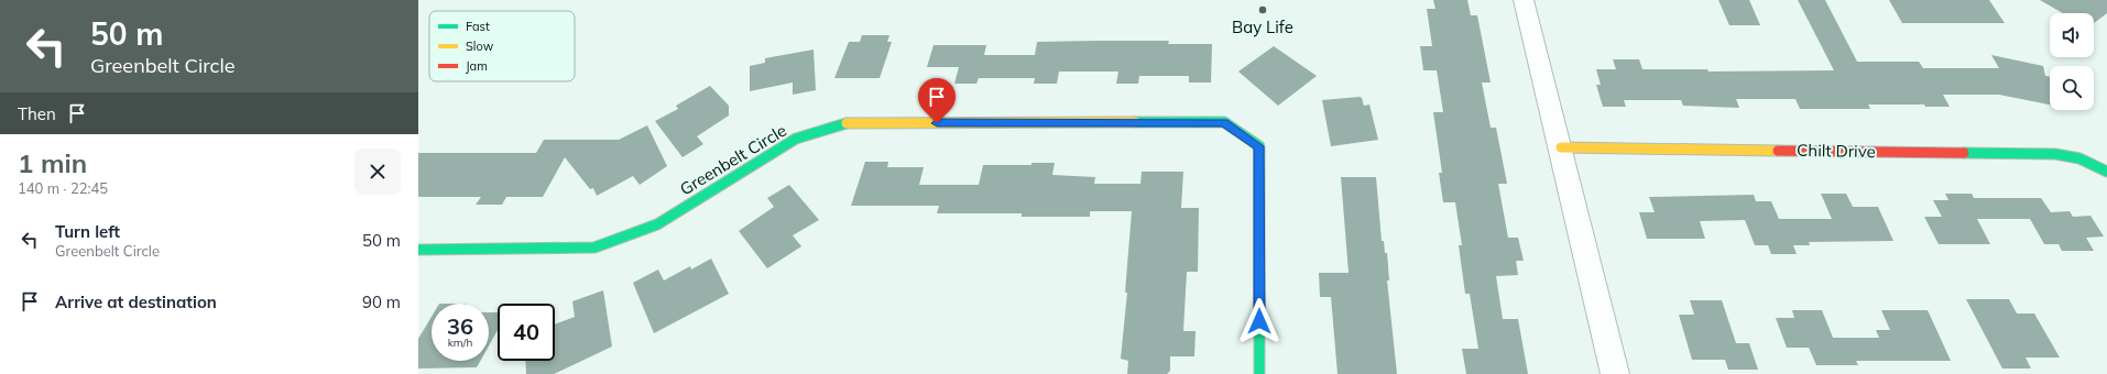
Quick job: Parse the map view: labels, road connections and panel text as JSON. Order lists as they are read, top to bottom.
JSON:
{
  "streets": {
    "street": ["Chilt Drive", "Greenbelt Circle"]
  },
  "places": ["Bay Life"],
  "legend": ["Fast", "Slow", "Jam"],
  "page": {
    "turn": ["50 m", "Greenbelt Circle"],
    "then": "Then",
    "heading": ["1 min", "140 m · 22:45"],
    "list": [
      {
        "name": "Turn left",
        "note": "Greenbelt Circle",
        "value": "50 m"
      },
      {
        "name": "Arrive at destination",
        "value": "90 m"
      }
    ],
    "speed": "36 km/h",
    "limit": "40"
  }
}
